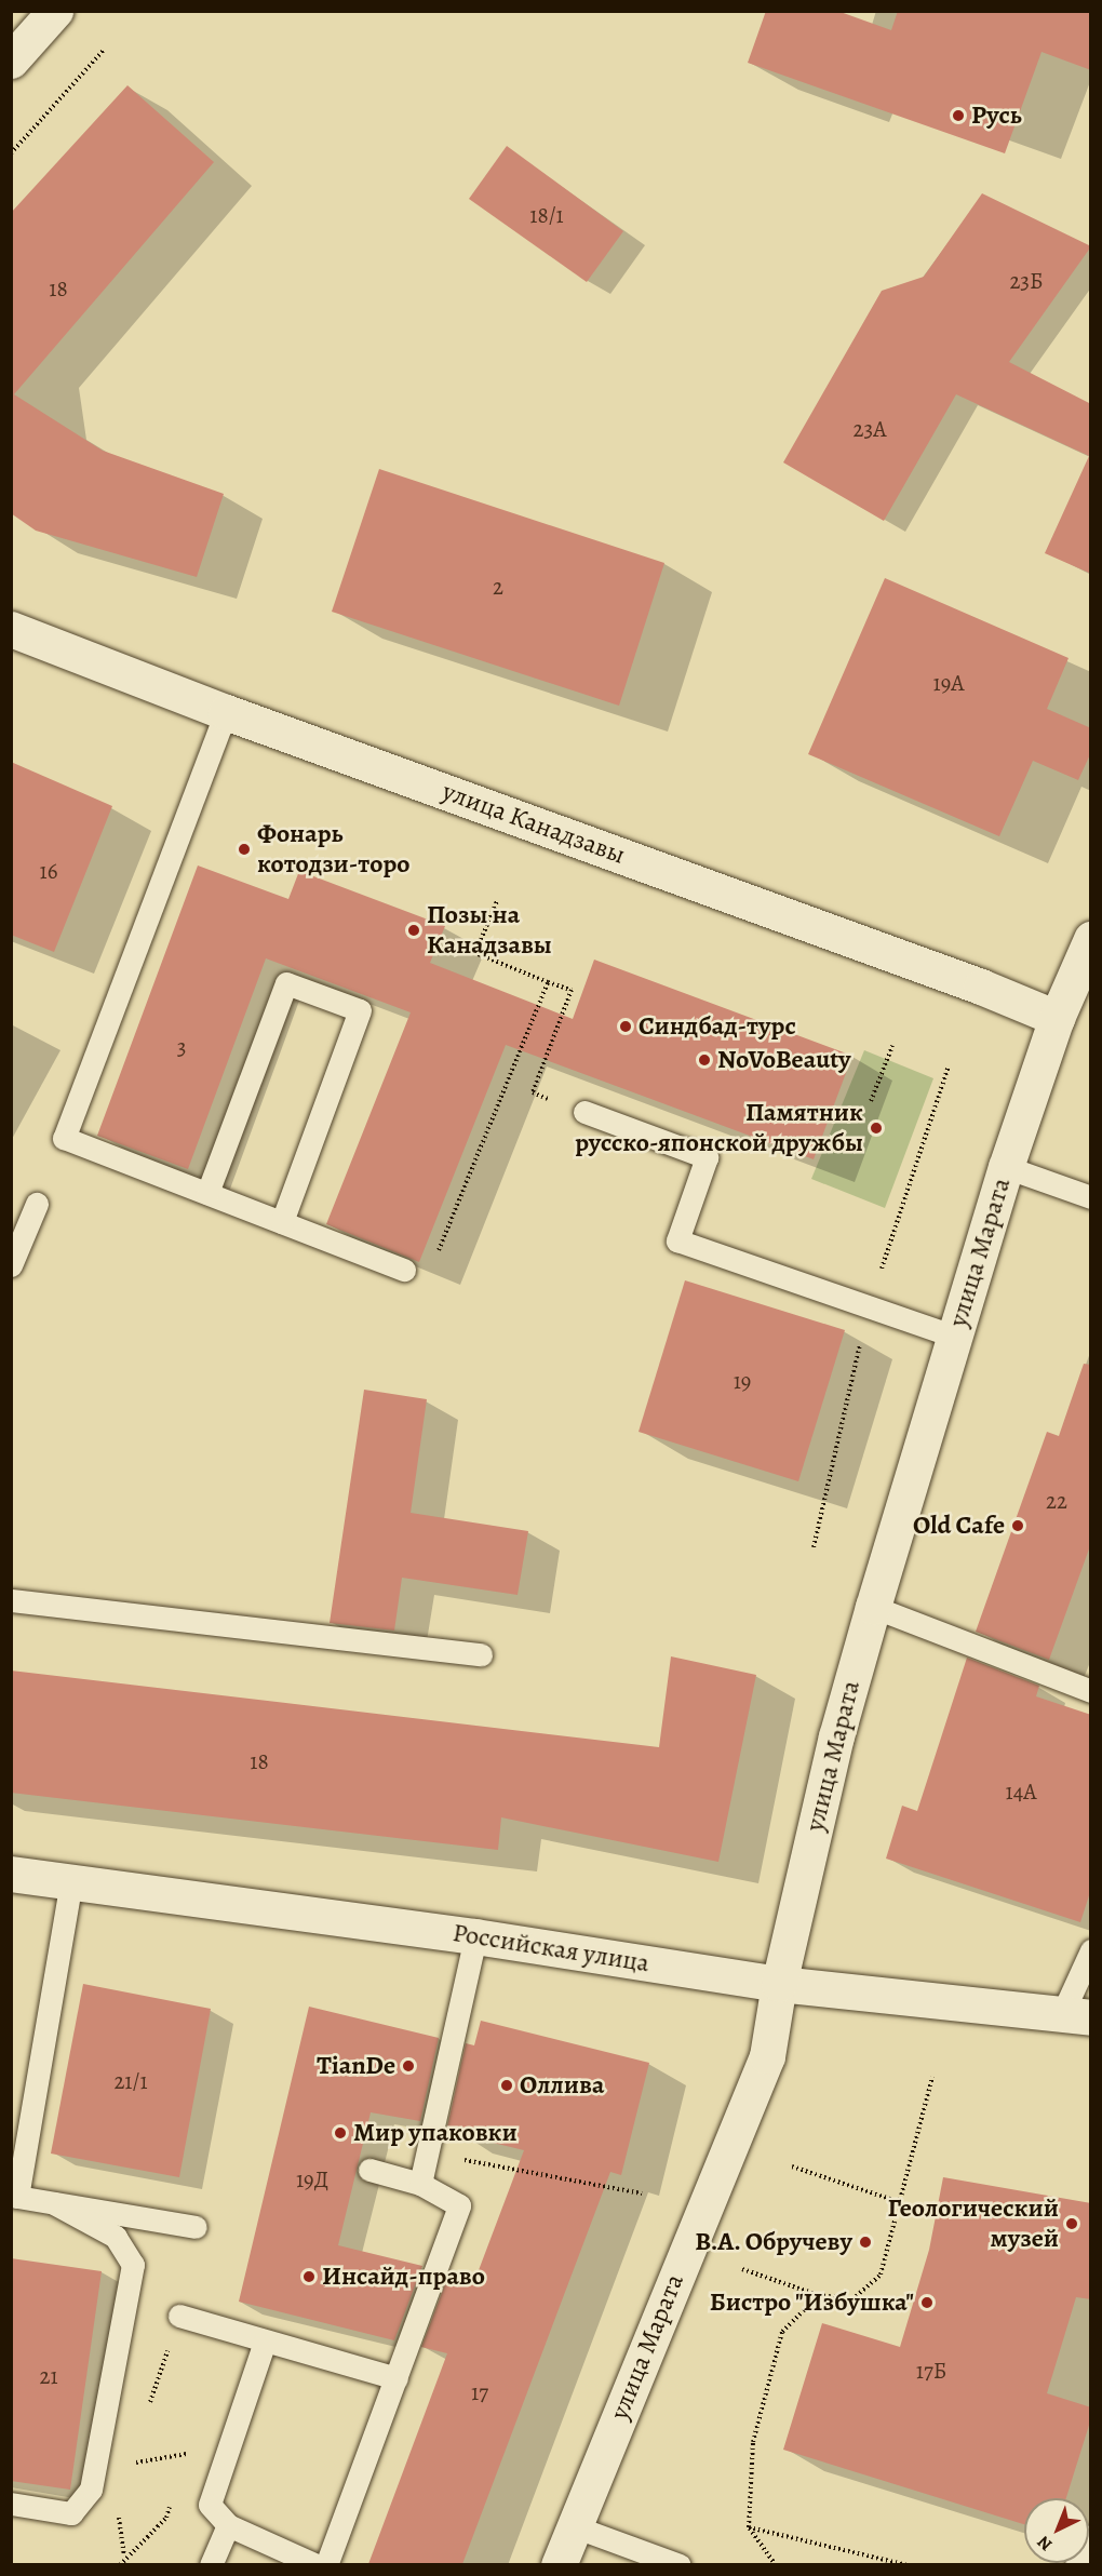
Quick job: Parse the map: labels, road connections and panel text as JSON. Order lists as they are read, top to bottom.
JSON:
{
  "streets": {
    "street": ["улица Канадзавы", "улица Марата", "Российская улица"]
  },
  "crossings": [
    ["улица Канадзавы", "улица Марата"],
    ["улица Марата", "Российская улица"]
  ],
  "places": [
    "Русь",
    "Фонарь котодзи-торо",
    "Позы на Канадзавы",
    "Синдбад-турс",
    "NoVoBeauty",
    "Памятник русско-японской дружбы",
    "Old Cafe",
    "TianDe",
    "Оллива",
    "Мир упаковки",
    "Геологический музей",
    "В.А. Обручеву",
    "Инсайд-право",
    "Бистро \"Избушка\""
  ],
  "house_numbers": [
    "18/1",
    "23Б",
    "18",
    "23А",
    "2",
    "19А",
    "16",
    "3",
    "19",
    "22",
    "18",
    "14А",
    "21/1",
    "19Д",
    "17Б",
    "21",
    "17"
  ],
  "north": "bottom left"
}
